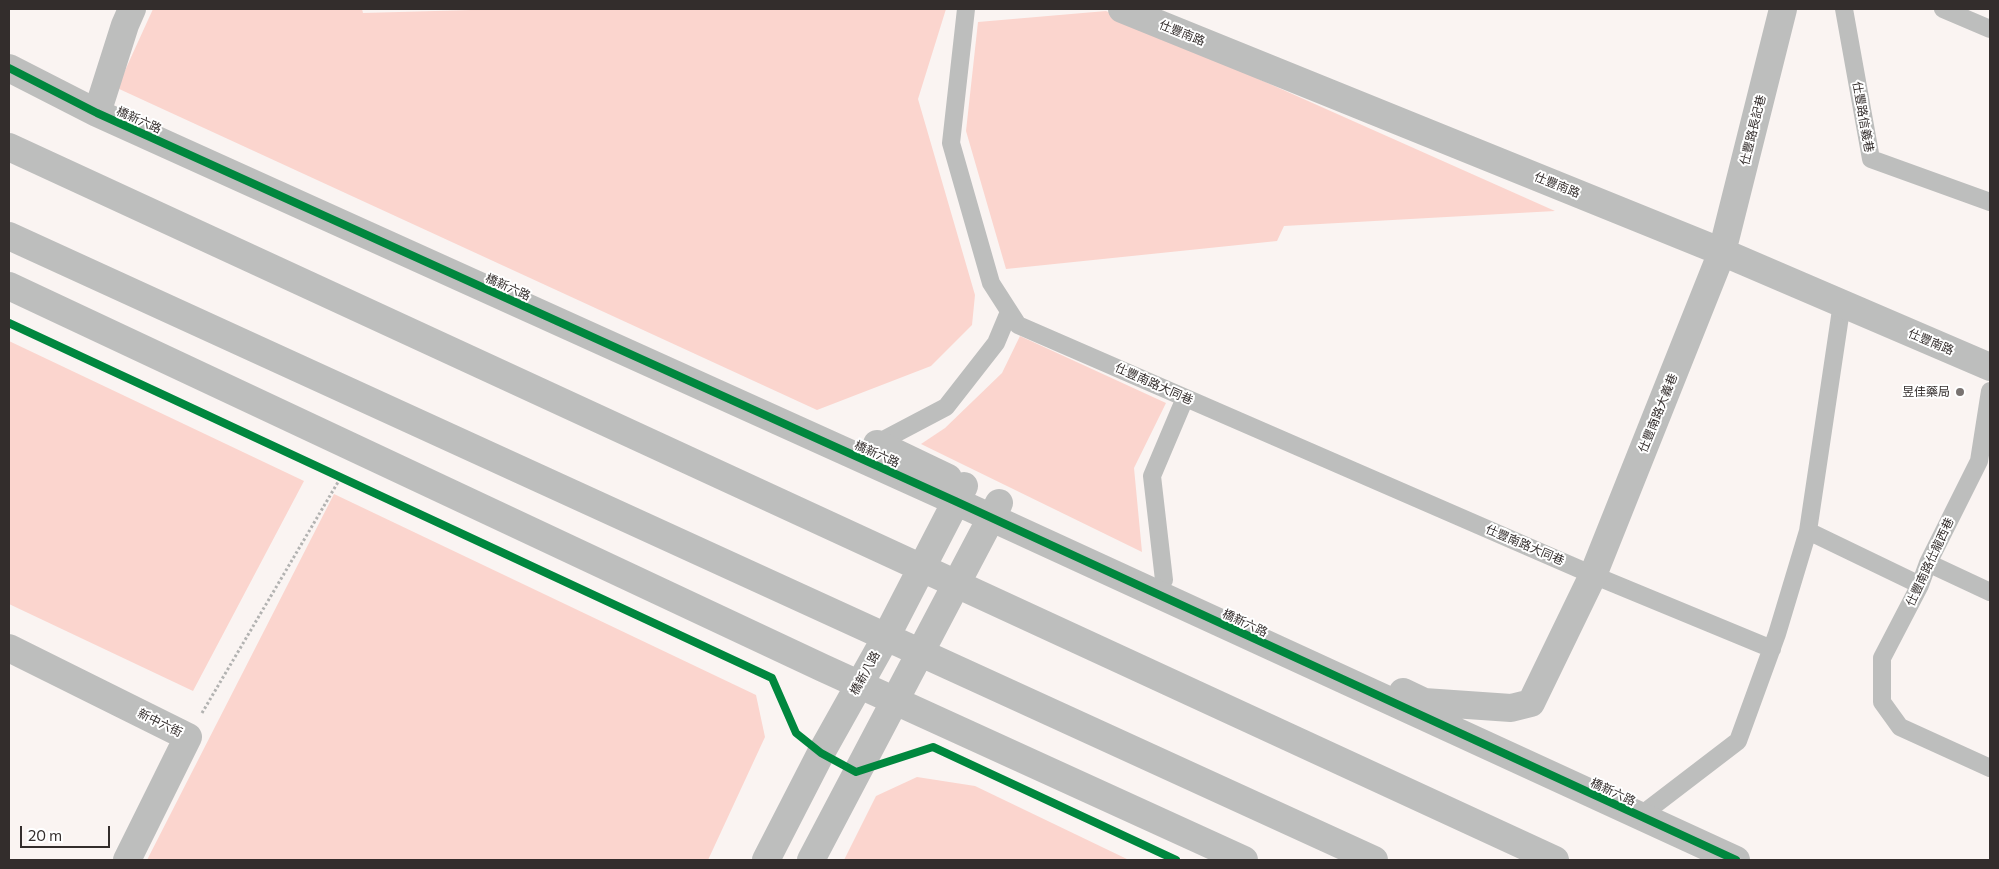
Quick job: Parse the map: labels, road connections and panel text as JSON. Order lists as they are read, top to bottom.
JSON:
{
  "streets": {
    "street": [
      "仕豐南路",
      "橋新六路",
      "仕豐路長記巷",
      "仕豐南路大義巷",
      "橋新八路",
      "新中六街"
    ],
    "lane": ["仕豐路信義巷", "仕豐南路大同巷", "仕豐南路仕龍西巷"]
  },
  "crossings": [
    ["仕豐南路", "仕豐路長記巷"],
    ["仕豐南路", "仕豐南路大義巷"],
    ["橋新六路", "橋新八路"],
    ["仕豐路長記巷", "仕豐南路大義巷"],
    ["仕豐南路大同巷", "仕豐南路大義巷"]
  ],
  "places": ["昱佳藥局"],
  "scale_bar": "20 m"
}
